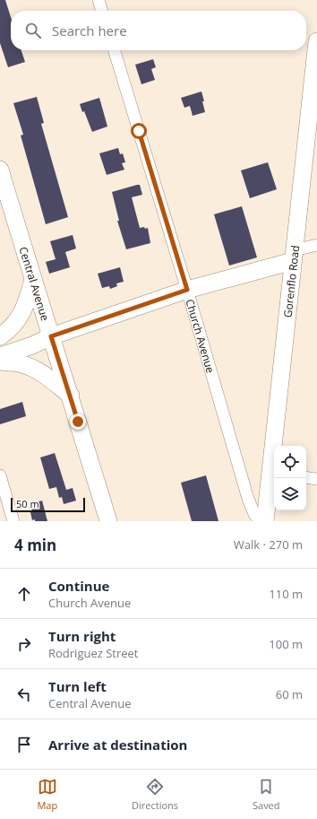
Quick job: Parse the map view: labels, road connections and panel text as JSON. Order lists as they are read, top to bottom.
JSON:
{
  "streets": {
    "main road": ["Gorenflo Road", "Central Avenue"],
    "street": ["Church Avenue"]
  },
  "scale_bar": "50 m",
  "page": {
    "search": "Search here",
    "scale": "50 m",
    "heading": ["4 min", "Walk · 270 m"],
    "list": [
      ["Continue", "Church Avenue", "110 m"],
      ["Turn right", "Rodriguez Street", "100 m"],
      ["Turn left", "Central Avenue", "60 m"],
      "Arrive at destination"
    ],
    "nav": ["Map", "Directions", "Saved"]
  }
}
